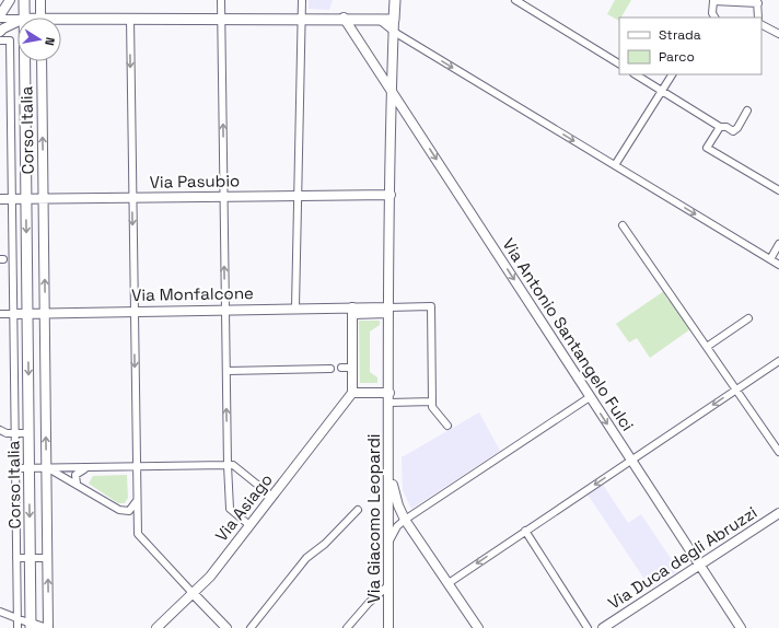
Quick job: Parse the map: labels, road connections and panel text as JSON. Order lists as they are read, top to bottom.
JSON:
{
  "streets": {
    "main road": [
      "Corso Italia",
      "Via Pasubio",
      "Via Monfalcone",
      "Via Antonio Santangelo Fulci",
      "Via Asiago",
      "Via Giacomo Leopardi",
      "Via Duca degli Abruzzi"
    ]
  },
  "crossings": [
    ["Corso Italia", "Via Pasubio"],
    ["Corso Italia", "Via Monfalcone"],
    ["Via Monfalcone", "Via Giacomo Leopardi"],
    ["Via Antonio Santangelo Fulci", "Via Duca degli Abruzzi"]
  ],
  "one_way": ["Via Antonio Santangelo Fulci"],
  "legend": ["Strada", "Parco"],
  "north": "right"
}
